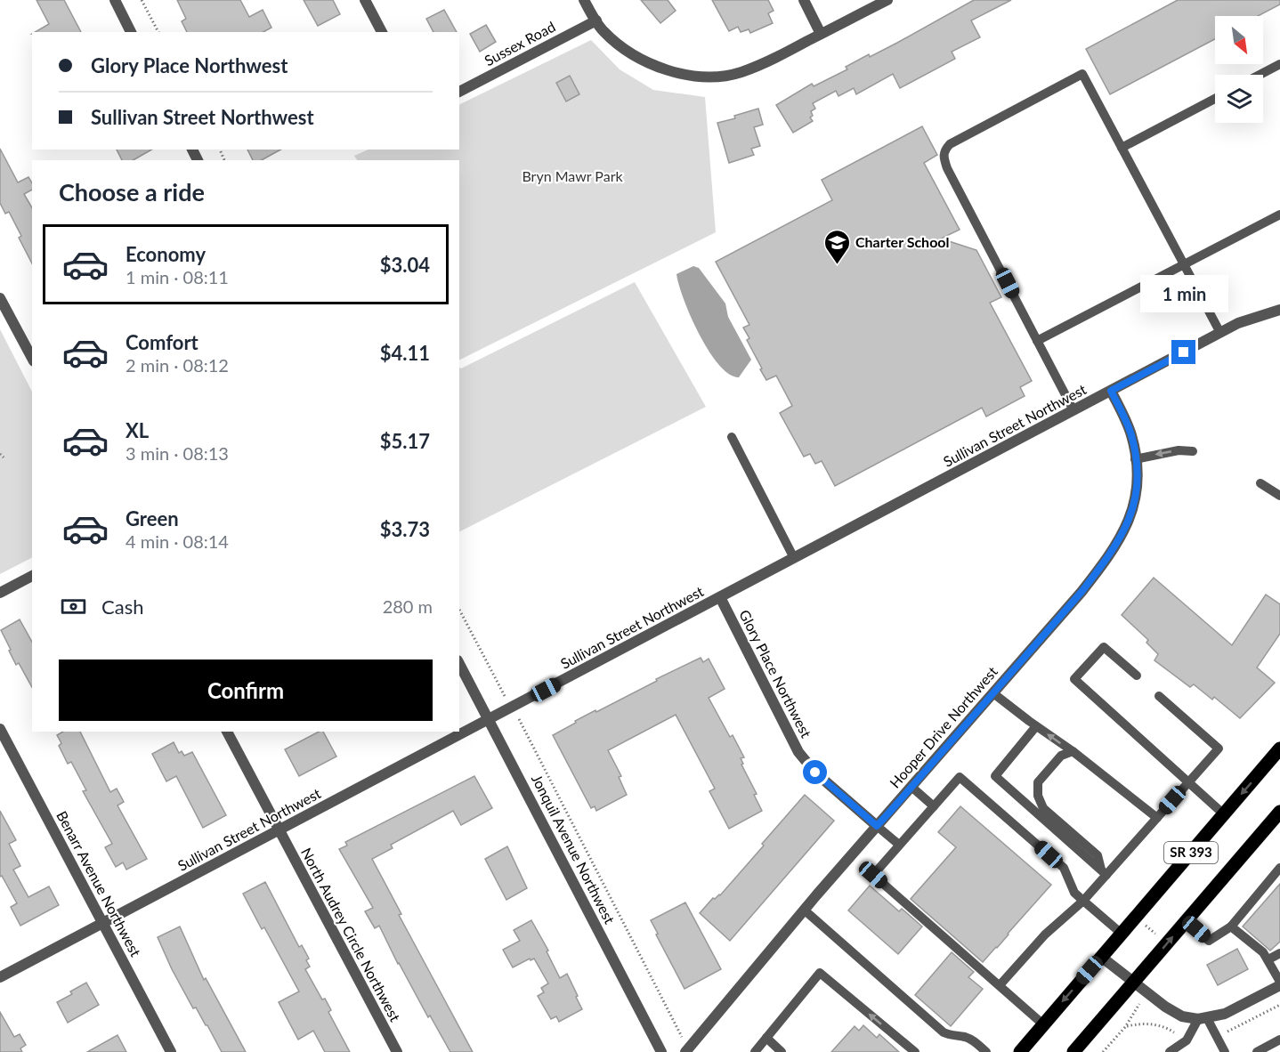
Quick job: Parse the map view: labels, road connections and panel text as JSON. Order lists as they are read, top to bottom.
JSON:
{
  "streets": {
    "main road": ["SR 393"],
    "street": [
      "Sussex Road",
      "Sullivan Street Northwest",
      "Glory Place Northwest",
      "Hooper Drive Northwest",
      "Jonquil Avenue Northwest",
      "Benarr Avenue Northwest",
      "North Audrey Circle Northwest"
    ]
  },
  "crossings": [
    ["Sullivan Street Northwest", "Glory Place Northwest"],
    ["Sullivan Street Northwest", "Hooper Drive Northwest"],
    ["Sullivan Street Northwest", "Jonquil Avenue Northwest"],
    ["Sullivan Street Northwest", "Benarr Avenue Northwest"],
    ["Sullivan Street Northwest", "North Audrey Circle Northwest"],
    ["Glory Place Northwest", "Hooper Drive Northwest"]
  ],
  "parks": ["Bryn Mawr Park"],
  "places": {
    "school or university": ["Charter School"]
  },
  "north": "bottom right",
  "page": {
    "banner": ["Glory Place Northwest", "Sullivan Street Northwest"],
    "heading": "Choose a ride",
    "list": [
      {
        "name": "Economy",
        "note": "1 min · 08:11",
        "value": "$3.04"
      },
      {
        "name": "Comfort",
        "note": "2 min · 08:12",
        "value": "$4.11"
      },
      {
        "name": "XL",
        "note": "3 min · 08:13",
        "value": "$5.17"
      },
      {
        "name": "Green",
        "note": "4 min · 08:14",
        "value": "$3.73"
      }
    ],
    "bubble": "1 min",
    "pay": ["Cash", "280 m"],
    "buttons": "Confirm"
  }
}
